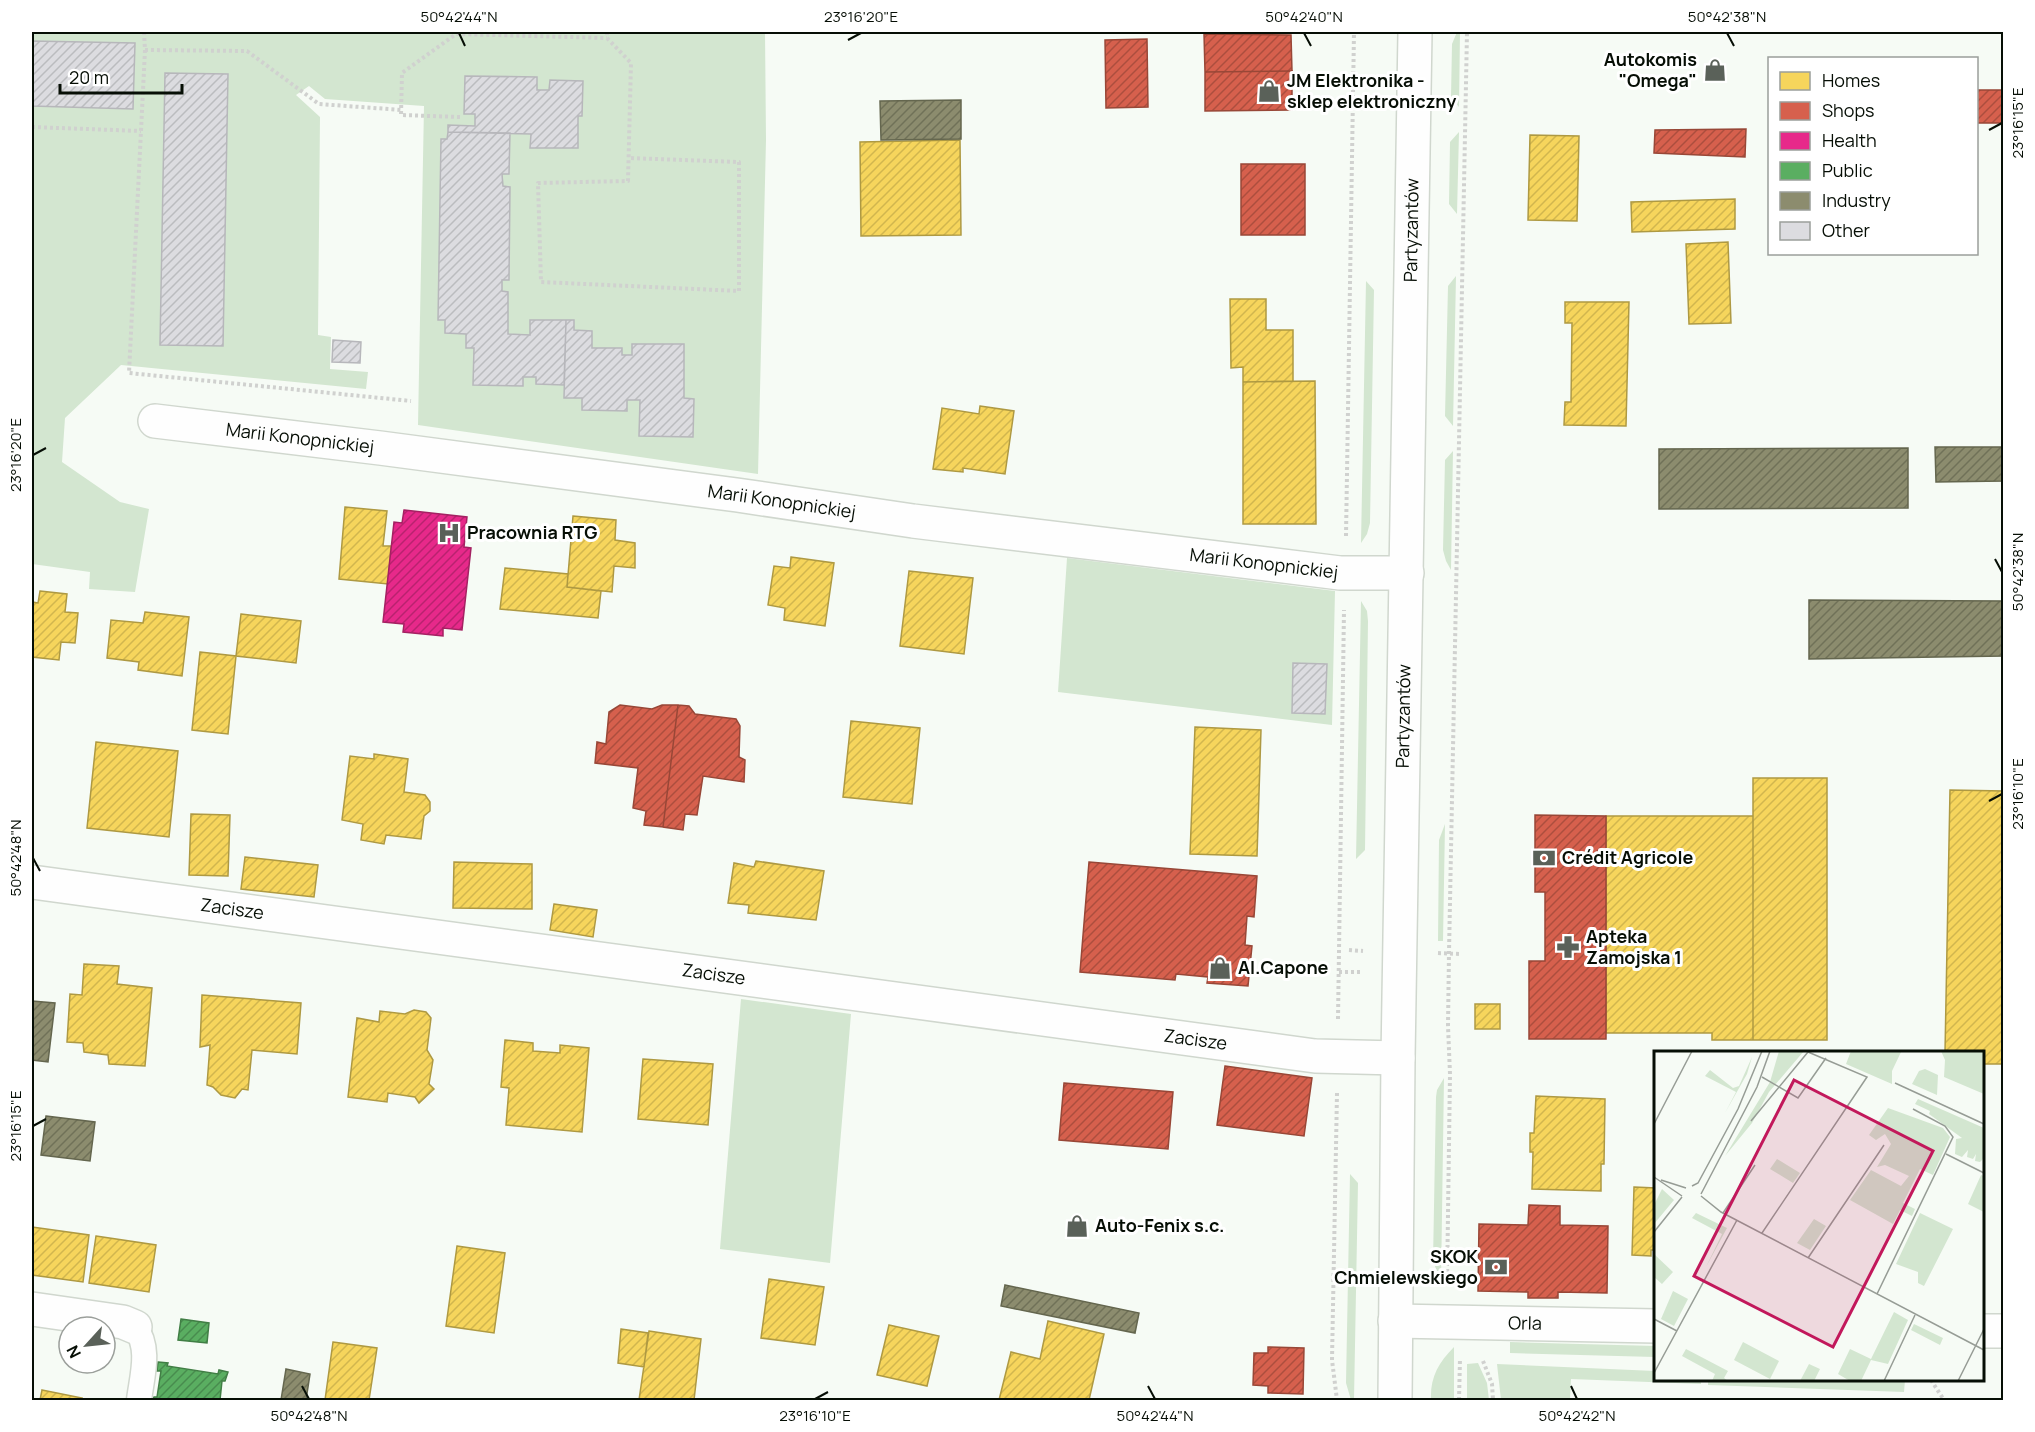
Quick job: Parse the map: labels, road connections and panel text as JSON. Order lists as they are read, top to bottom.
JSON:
{
  "streets": {
    "street": [
      "Partyzantów",
      "Marii Konopnickiej",
      "Zacisze",
      "Orla"
    ]
  },
  "crossings": [
    ["Partyzantów", "Marii Konopnickiej"],
    ["Partyzantów", "Zacisze"],
    ["Partyzantów", "Orla"]
  ],
  "places": {
    "shop": [
      "Autokomis \"Omega\"",
      "JM Elektronika - sklep elektroniczny",
      "Al.Capone",
      "Auto-Fenix s.c."
    ],
    "hospital": ["Pracownia RTG"],
    "bank": ["Crédit Agricole", "SKOK Chmielewskiego"],
    "pharmacy": ["Apteka Zamojska 1"]
  },
  "legend": [
    "Homes",
    "Shops",
    "Health",
    "Public",
    "Industry",
    "Other"
  ],
  "scale_bar": "20 m",
  "north": "bottom left",
  "coordinates": [
    "50°42'44\"N",
    "23°16'20\"E",
    "50°42'40\"N",
    "50°42'38\"N",
    "23°16'15\"E",
    "23°16'10\"E",
    "50°42'48\"N",
    "50°42'42\"N"
  ]
}
